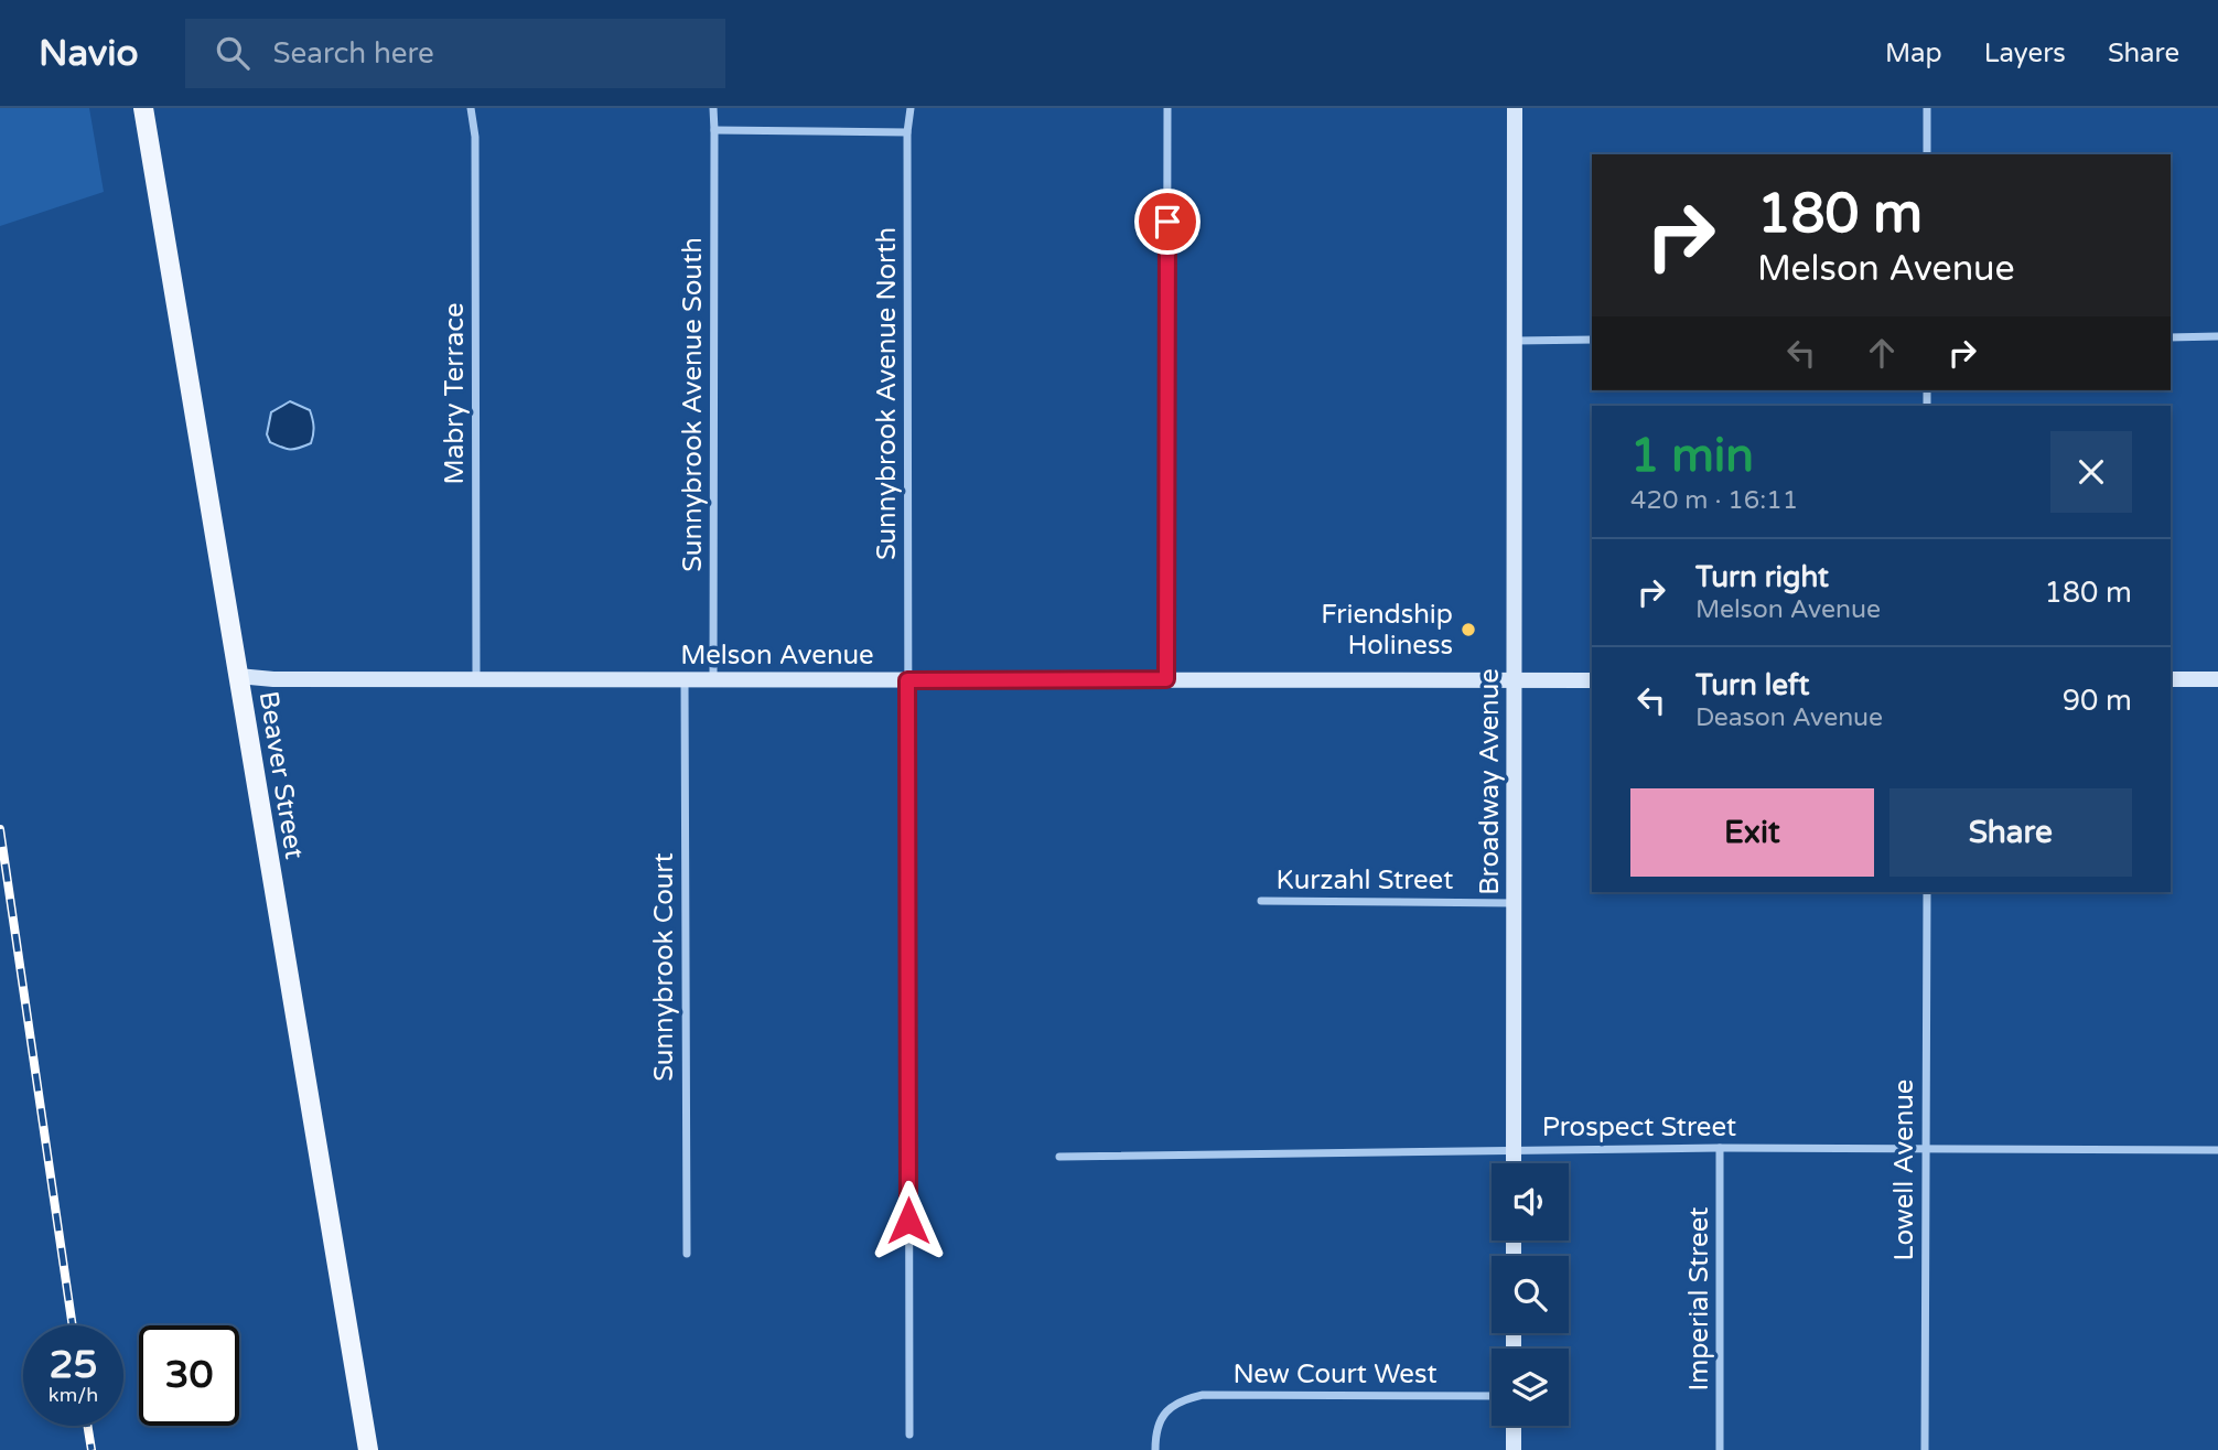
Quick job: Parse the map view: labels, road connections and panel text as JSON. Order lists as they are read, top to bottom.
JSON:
{
  "streets": {
    "main road": ["Beaver Street"],
    "street": [
      "Mabry Terrace",
      "Sunnybrook Avenue North",
      "Sunnybrook Avenue South",
      "Melson Avenue",
      "Broadway Avenue",
      "Kurzahl Street",
      "Sunnybrook Court",
      "Prospect Street",
      "Lowell Avenue",
      "Imperial Street",
      "New Court West"
    ]
  },
  "crossings": [
    ["Mabry Terrace", "Melson Avenue"],
    ["Sunnybrook Avenue North", "Melson Avenue"],
    ["Sunnybrook Avenue South", "Melson Avenue"],
    ["Melson Avenue", "Beaver Street"],
    ["Melson Avenue", "Broadway Avenue"],
    ["Melson Avenue", "Sunnybrook Court"],
    ["Broadway Avenue", "Kurzahl Street"],
    ["Broadway Avenue", "Prospect Street"],
    ["Prospect Street", "Lowell Avenue"],
    ["Prospect Street", "Imperial Street"]
  ],
  "places": ["Friendship Holiness"],
  "page": {
    "header": "Navio",
    "search": "Search here",
    "nav": ["Map", "Layers", "Share"],
    "turn": ["180 m", "Melson Avenue"],
    "heading": ["1 min", "420 m · 16:11"],
    "list": [
      {
        "name": "Turn right",
        "note": "Melson Avenue",
        "value": "180 m"
      },
      {
        "name": "Turn left",
        "note": "Deason Avenue",
        "value": "90 m"
      }
    ],
    "buttons": ["Exit", "Share"],
    "speed": "25 km/h",
    "limit": "30"
  }
}
